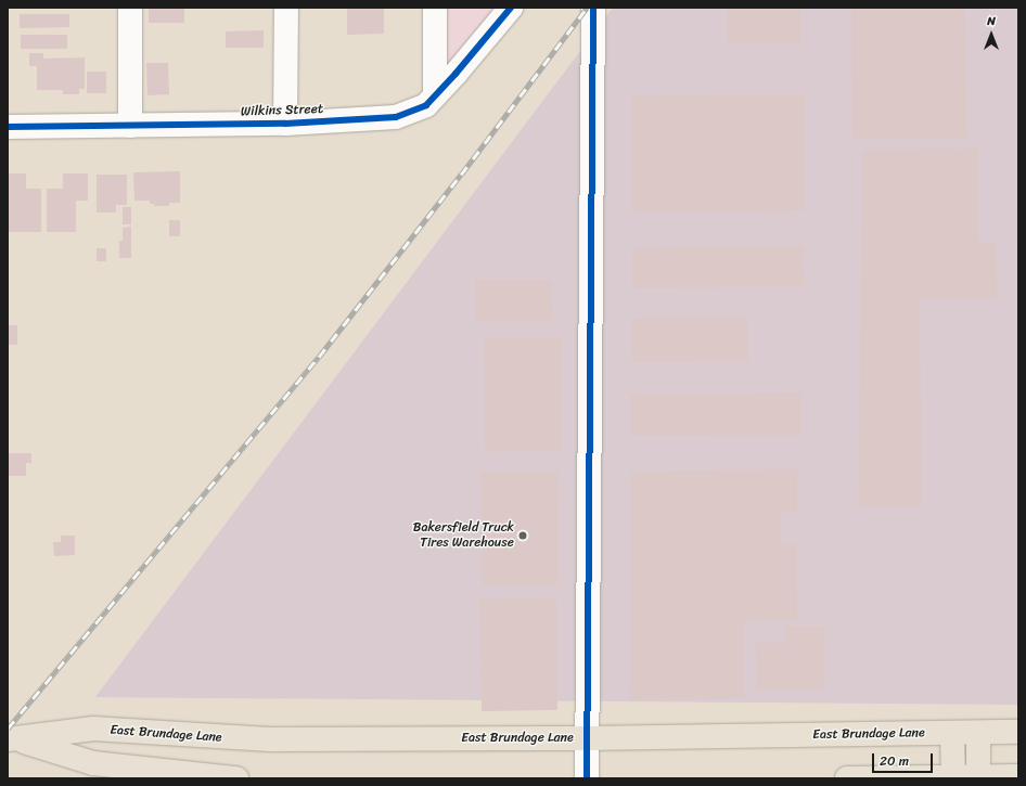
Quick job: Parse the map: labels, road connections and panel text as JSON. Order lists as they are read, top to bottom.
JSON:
{
  "streets": {
    "main road": ["East Brundage Lane"],
    "street": ["Wilkins Street"]
  },
  "places": ["Bakersfield Truck Tires Warehouse"],
  "scale_bar": "20 m",
  "north": "top"
}
